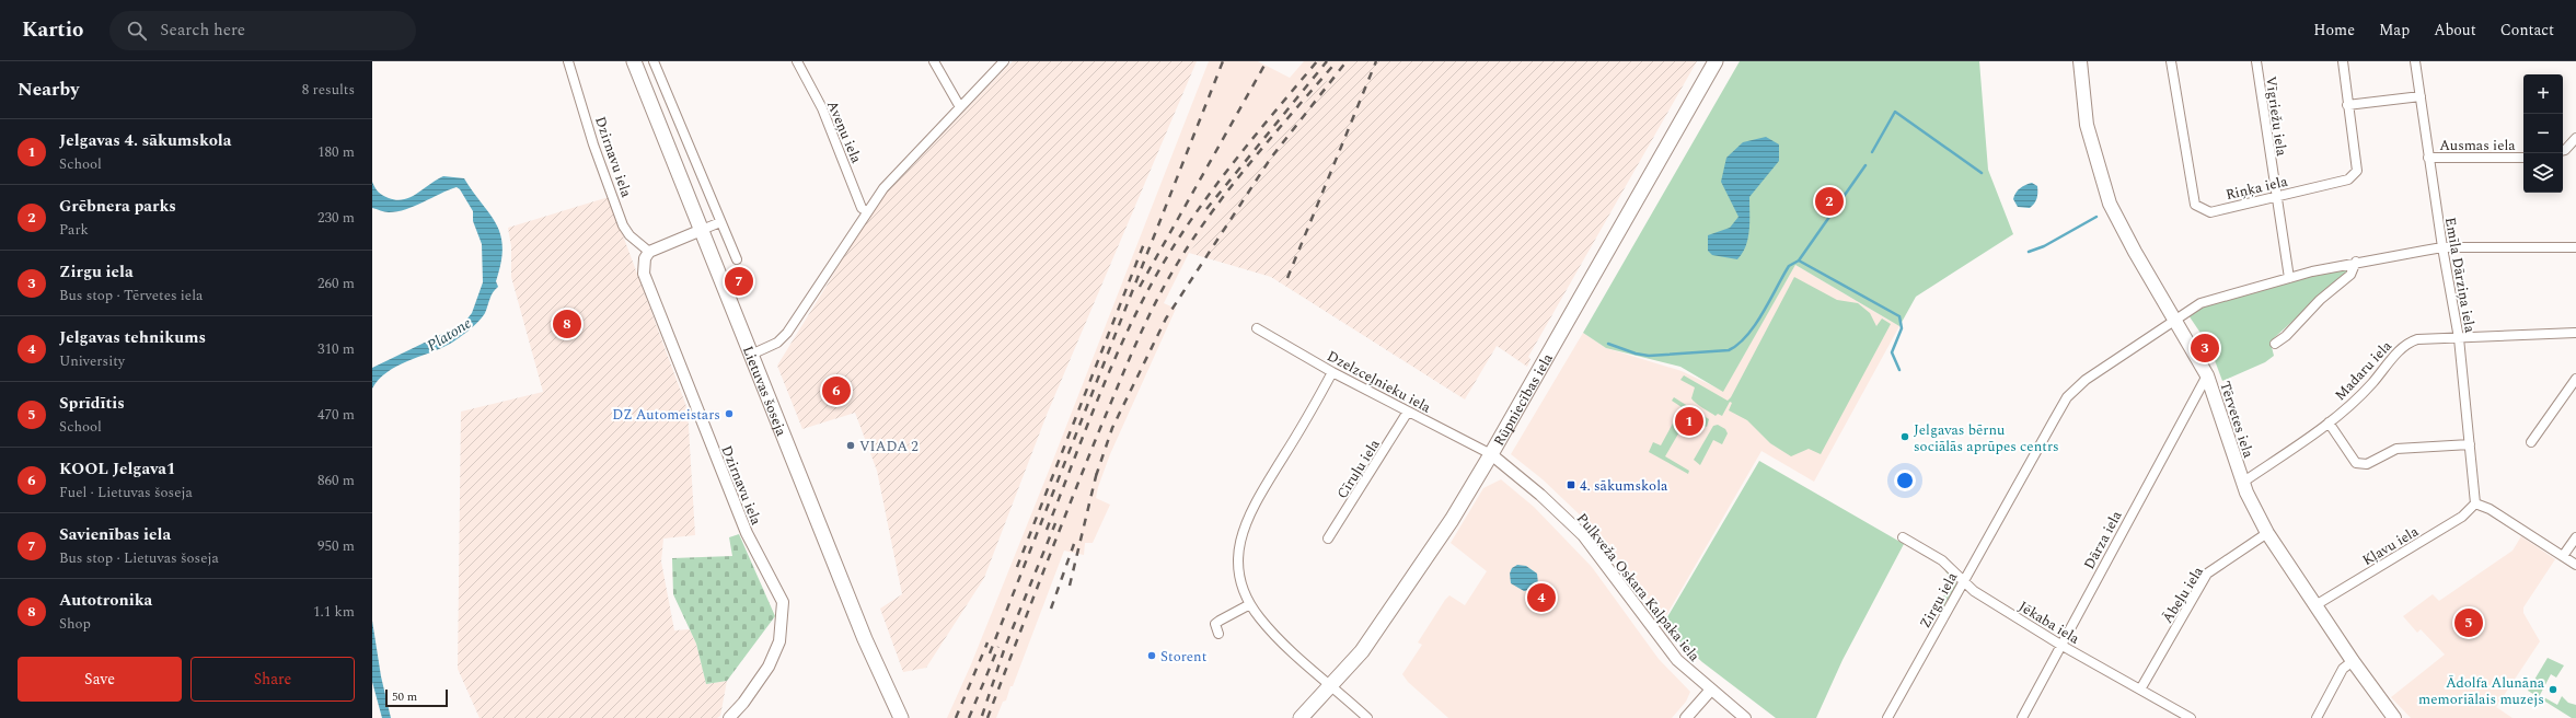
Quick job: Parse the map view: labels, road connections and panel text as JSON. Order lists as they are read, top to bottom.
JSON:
{
  "streets": {
    "main road": ["Lietuvas šoseja", "Rūpniecības iela", "Tērvetes iela"],
    "street": [
      "Vīgriežu iela",
      "Aveņu iela",
      "Ausmas iela",
      "Dzirnavu iela",
      "Riņķa iela",
      "Emīla Dārziņa iela",
      "Madaru iela",
      "Dzelzceļnieku iela",
      "Cīruļu iela",
      "Dārza iela",
      "Kļavu iela",
      "Pulkveža Oskara Kalpaka iela",
      "Ābeļu iela",
      "Zirgu iela",
      "Jēkaba iela"
    ]
  },
  "crossings": [
    ["Vīgriežu iela", "Riņķa iela"],
    ["Vīgriežu iela", "Zirgu iela"],
    ["Ausmas iela", "Emīla Dārziņa iela"],
    ["Emīla Dārziņa iela", "Madaru iela"],
    ["Emīla Dārziņa iela", "Kļavu iela"],
    ["Emīla Dārziņa iela", "Zirgu iela"],
    ["Madaru iela", "Tērvetes iela"],
    ["Dzelzceļnieku iela", "Rūpniecības iela"],
    ["Dzelzceļnieku iela", "Cīruļu iela"],
    ["Dzelzceļnieku iela", "Pulkveža Oskara Kalpaka iela"],
    ["Rūpniecības iela", "Pulkveža Oskara Kalpaka iela"],
    ["Tērvetes iela", "Dārza iela"],
    ["Tērvetes iela", "Kļavu iela"],
    ["Tērvetes iela", "Ābeļu iela"],
    ["Tērvetes iela", "Zirgu iela"],
    ["Dārza iela", "Jēkaba iela"],
    ["Ābeļu iela", "Jēkaba iela"],
    ["Zirgu iela", "Jēkaba iela"]
  ],
  "water": ["Platone"],
  "places": {
    "other": [
      "DZ Automeistars",
      "Jelgavas bērnu sociālās aprūpes centrs",
      "VIADA 2",
      "Storent",
      "Ādolfa Alunāna memoriālais muzejs"
    ],
    "transit": ["4. sākumskola"]
  },
  "scale_bar": "50 m",
  "page": {
    "header": "Kartio",
    "search": "Search here",
    "nav": [
      "Home",
      "Map",
      "About",
      "Contact"
    ],
    "heading": ["Nearby", "8 results"],
    "map_buttons": ["+", "−"],
    "list": [
      {
        "mark": "1",
        "name": "Jelgavas 4. sākumskola",
        "note": "School",
        "value": "180 m"
      },
      {
        "mark": "2",
        "name": "Grēbnera parks",
        "note": "Park",
        "value": "230 m"
      },
      {
        "mark": "3",
        "name": "Zirgu iela",
        "note": "Bus stop · Tērvetes iela",
        "value": "260 m"
      },
      {
        "mark": "4",
        "name": "Jelgavas tehnikums",
        "note": "University",
        "value": "310 m"
      },
      {
        "mark": "5",
        "name": "Sprīdītis",
        "note": "School",
        "value": "470 m"
      },
      {
        "mark": "6",
        "name": "KOOL Jelgava1",
        "note": "Fuel · Lietuvas šoseja",
        "value": "860 m"
      },
      {
        "mark": "7",
        "name": "Savienības iela",
        "note": "Bus stop · Lietuvas šoseja",
        "value": "950 m"
      },
      {
        "mark": "8",
        "name": "Autotronika",
        "note": "Shop",
        "value": "1.1 km"
      }
    ],
    "pins": [
      "2",
      "7",
      "8",
      "3",
      "6",
      "1",
      "4",
      "5"
    ],
    "buttons": ["Save", "Share"],
    "scale": "50 m"
  }
}
